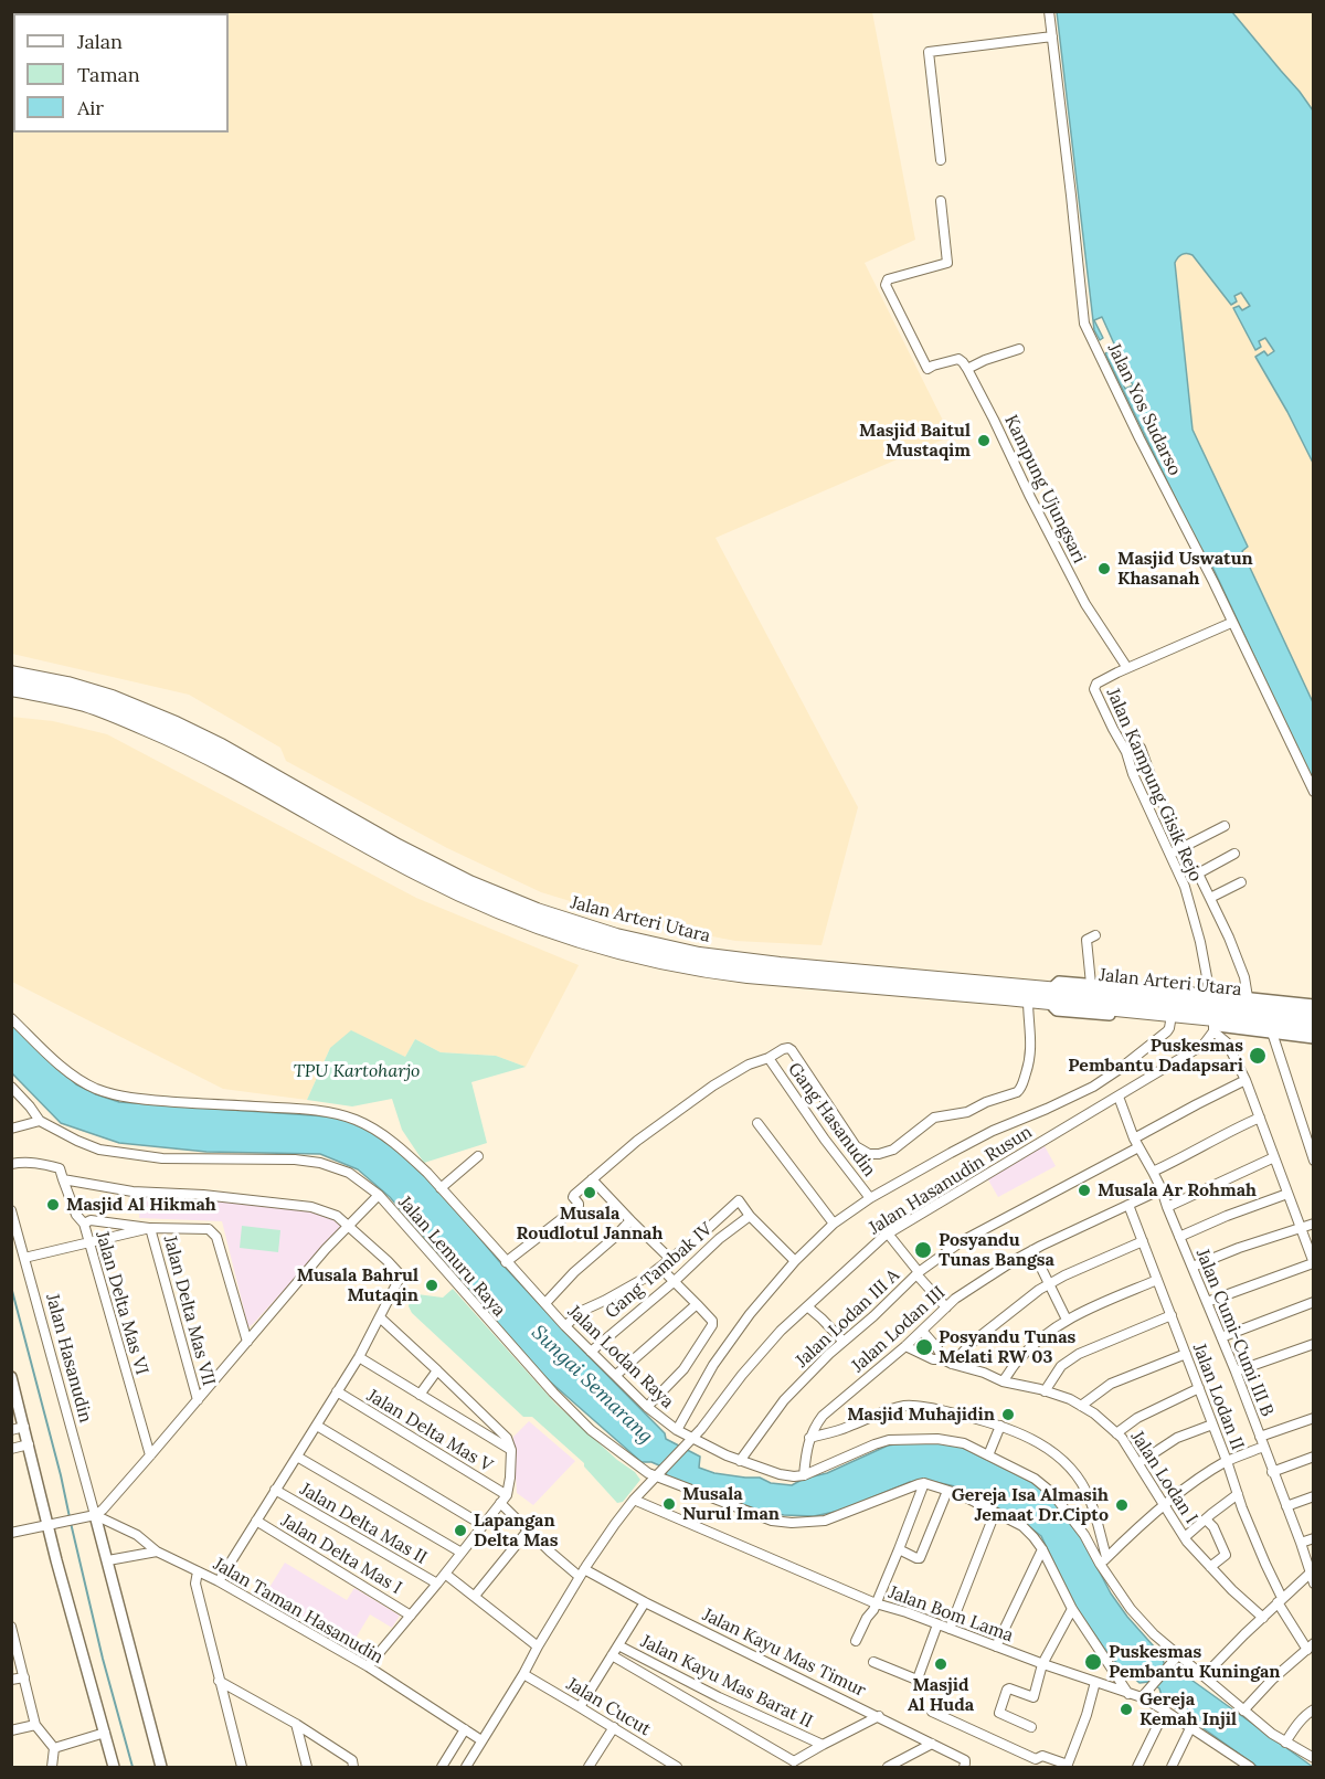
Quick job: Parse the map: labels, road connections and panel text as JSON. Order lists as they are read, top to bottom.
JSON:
{
  "streets": {
    "highway": ["Jalan Arteri Utara"],
    "street": [
      "Jalan Yos Sudarso",
      "Kampung Ujungsari",
      "Jalan Kampung Gisik Rejo",
      "Gang Hasanudin",
      "Jalan Hasanudin Rusun",
      "Jalan Lemuru Raya",
      "Gang Tambak IV",
      "Jalan Delta Mas VI",
      "Jalan Delta Mas VII",
      "Jalan Lodan III A",
      "Jalan Lodan III",
      "Jalan Cumi-Cumi III B",
      "Jalan Lodan Raya",
      "Jalan Hasanudin",
      "Jalan Lodan II",
      "Jalan Delta Mas V",
      "Jalan Lodan I",
      "Jalan Delta Mas II",
      "Jalan Delta Mas I",
      "Jalan Taman Hasanudin",
      "Jalan Bom Lama",
      "Jalan Kayu Mas Timur",
      "Jalan Kayu Mas Barat II",
      "Jalan Cucut"
    ]
  },
  "crossings": [
    ["Jalan Yos Sudarso", "Jalan Kampung Gisik Rejo"],
    ["Kampung Ujungsari", "Jalan Kampung Gisik Rejo"],
    ["Jalan Kampung Gisik Rejo", "Jalan Arteri Utara"],
    ["Jalan Kampung Gisik Rejo", "Jalan Hasanudin Rusun"],
    ["Jalan Arteri Utara", "Jalan Hasanudin Rusun"],
    ["Jalan Hasanudin Rusun", "Jalan Cumi-Cumi III B"],
    ["Jalan Hasanudin Rusun", "Jalan Lodan Raya"],
    ["Gang Tambak IV", "Jalan Lodan Raya"],
    ["Jalan Delta Mas VI", "Jalan Delta Mas VII"],
    ["Jalan Lodan III A", "Jalan Cumi-Cumi III B"],
    ["Jalan Lodan III A", "Jalan Lodan Raya"],
    ["Jalan Lodan III", "Jalan Cumi-Cumi III B"],
    ["Jalan Lodan III", "Jalan Lodan Raya"],
    ["Jalan Lodan III", "Jalan Lodan II"],
    ["Jalan Lodan III", "Jalan Lodan I"],
    ["Jalan Hasanudin", "Jalan Taman Hasanudin"]
  ],
  "water": ["Sungai Semarang"],
  "parks": ["TPU Kartoharjo"],
  "places": [
    "Masjid Baitul Mustaqim",
    "Masjid Uswatun Khasanah",
    "Puskesmas Pembantu Dadapsari",
    "Musala Ar Rohmah",
    "Musala Roudlotul Jannah",
    "Masjid Al Hikmah",
    "Posyandu Tunas Bangsa",
    "Musala Bahrul Mutaqin",
    "Posyandu Tunas Melati RW 03",
    "Masjid Muhajidin",
    "Musala Nurul Iman",
    "Gereja Isa Almasih Jemaat Dr.Cipto",
    "Lapangan Delta Mas",
    "Puskesmas Pembantu Kuningan",
    "Masjid Al Huda",
    "Gereja Kemah Injil"
  ],
  "legend": ["Jalan", "Taman", "Air"]
}
